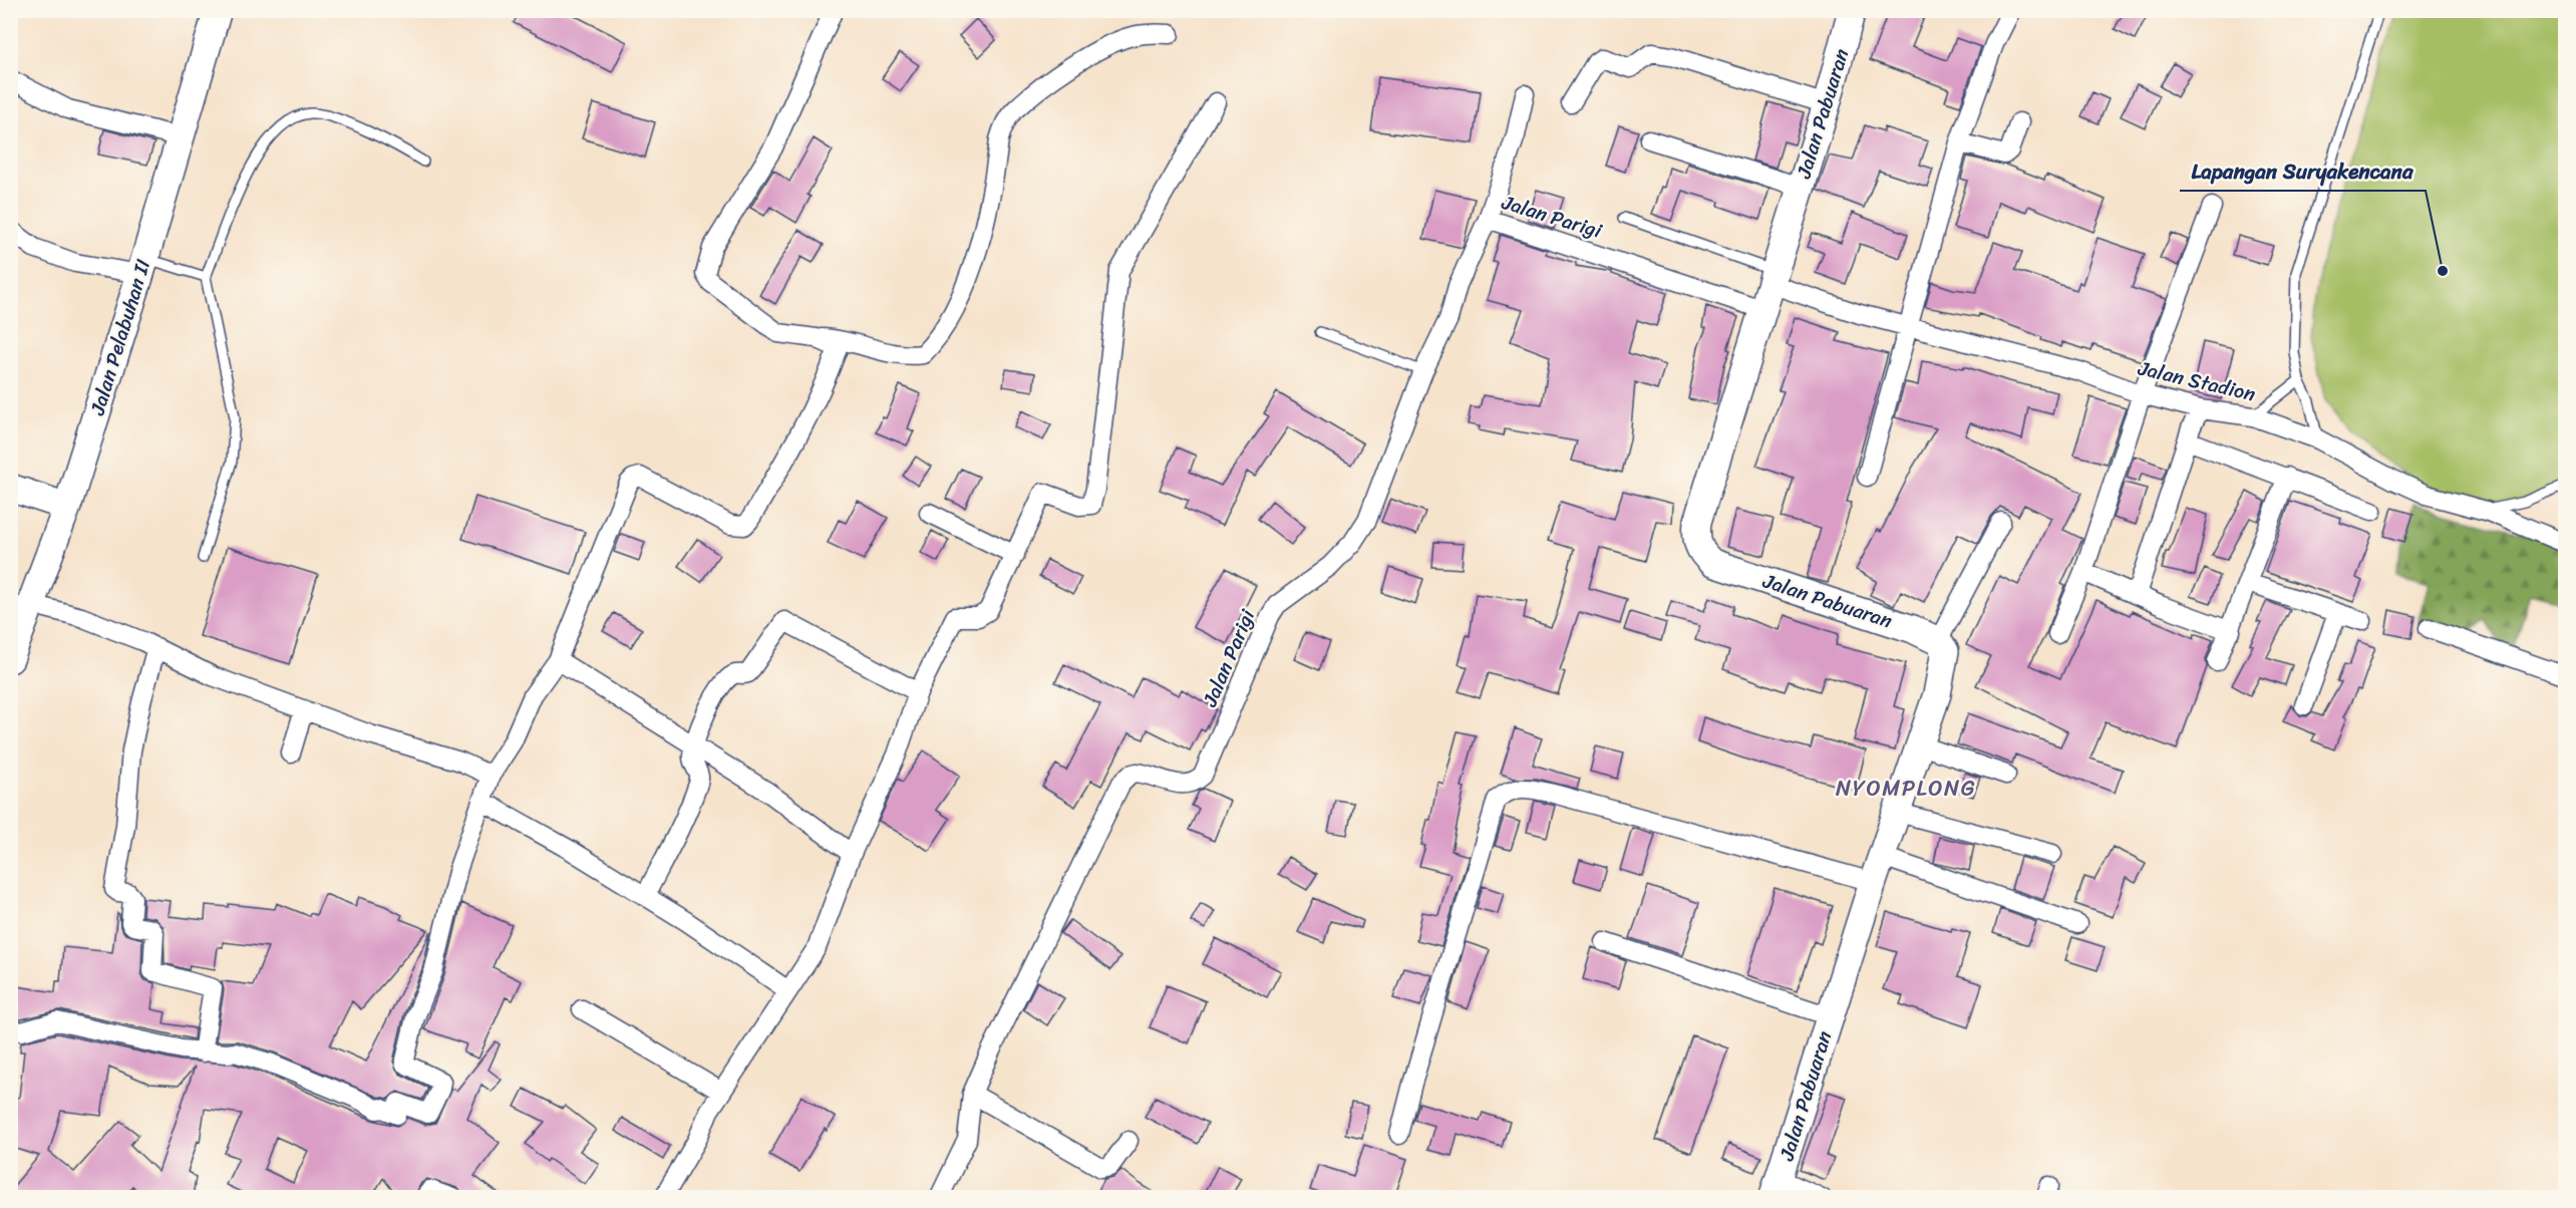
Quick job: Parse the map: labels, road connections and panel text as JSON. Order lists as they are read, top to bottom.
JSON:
{
  "streets": {
    "street": [
      "Jalan Pabuaran",
      "Jalan Parigi",
      "Jalan Pelabuhan II",
      "Jalan Stadion"
    ]
  },
  "crossings": [
    ["Jalan Pabuaran", "Jalan Parigi"],
    ["Jalan Pabuaran", "Jalan Stadion"]
  ],
  "districts": ["NYOMPLONG"],
  "places": ["Lapangan Suryakencana"]
}
